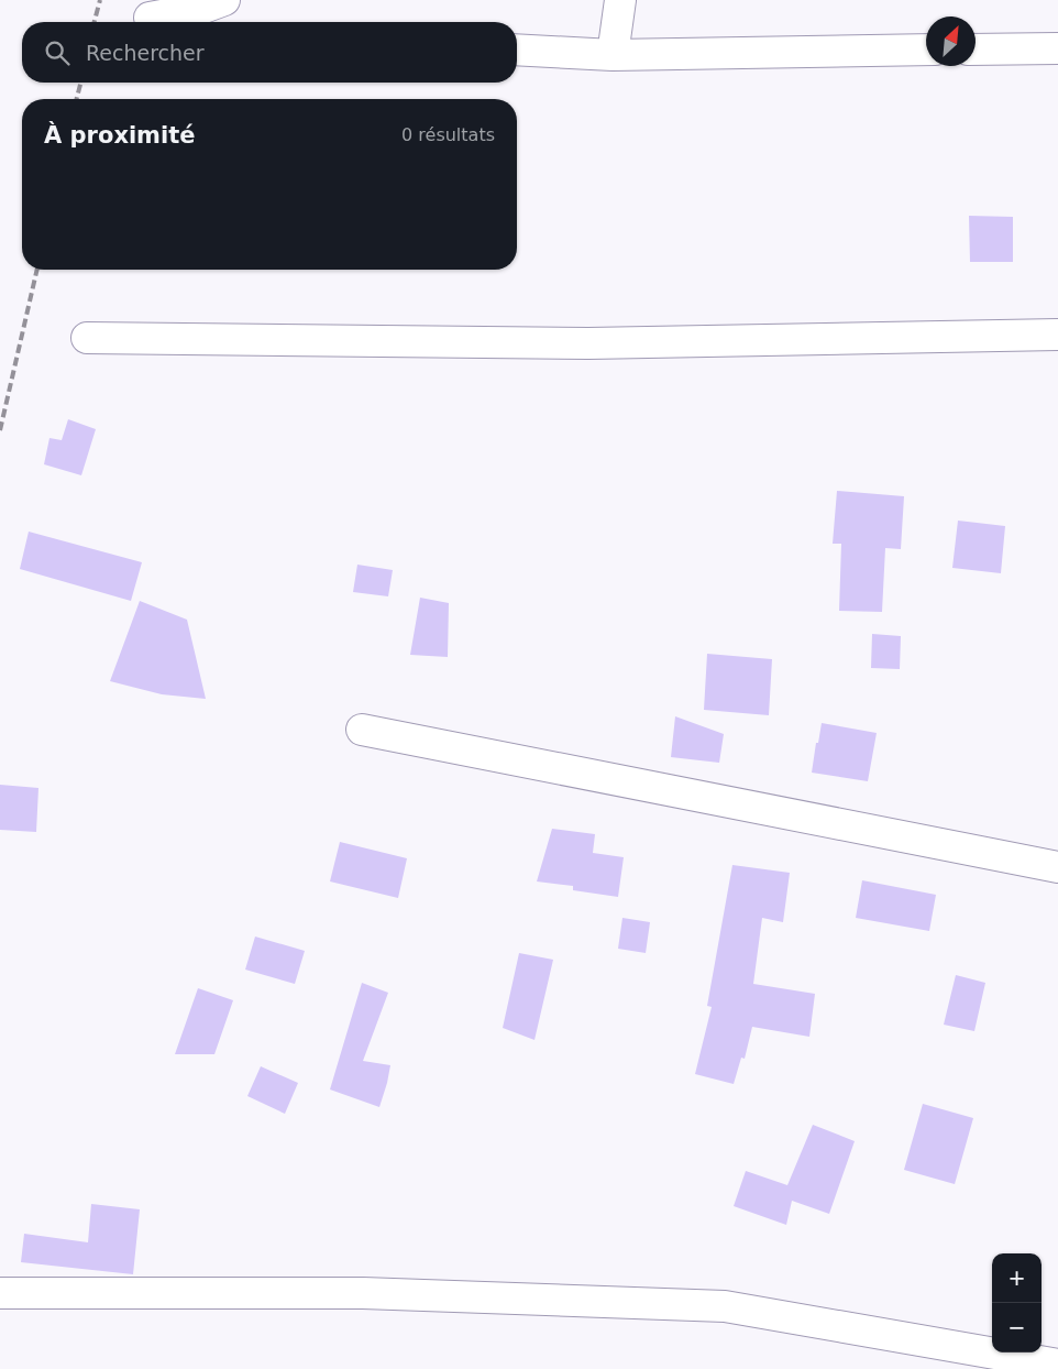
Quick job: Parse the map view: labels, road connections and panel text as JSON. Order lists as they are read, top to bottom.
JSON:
{
  "north": "top right",
  "page": {
    "search": "Rechercher",
    "heading": ["À proximité", "0 résultats"],
    "map_buttons": ["+", "−"]
  }
}
